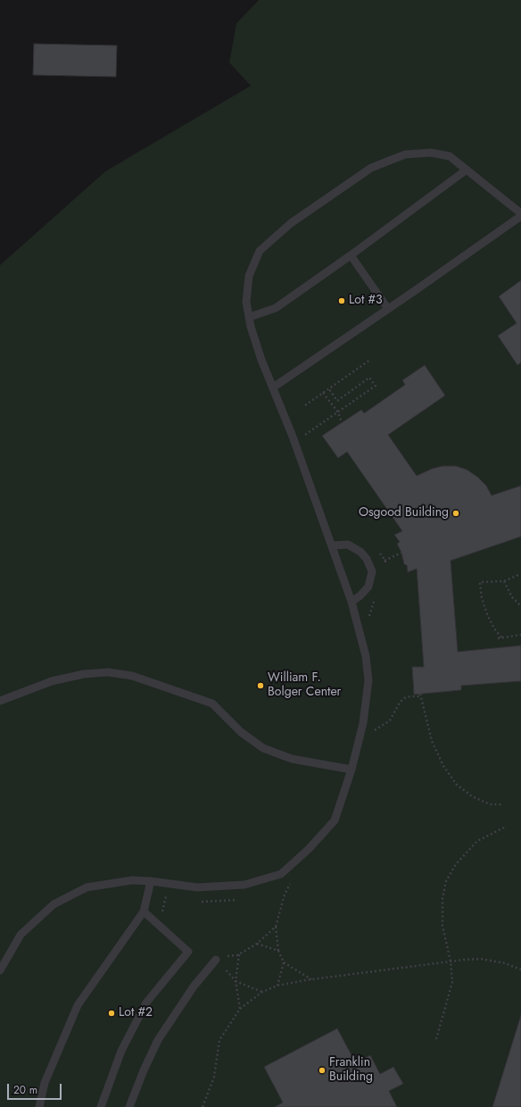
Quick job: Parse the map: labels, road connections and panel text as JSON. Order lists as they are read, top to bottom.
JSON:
{
  "places": [
    "Lot #3",
    "Osgood Building",
    "William F. Bolger Center",
    "Lot #2",
    "Franklin Building"
  ],
  "scale_bar": "20 m"
}
